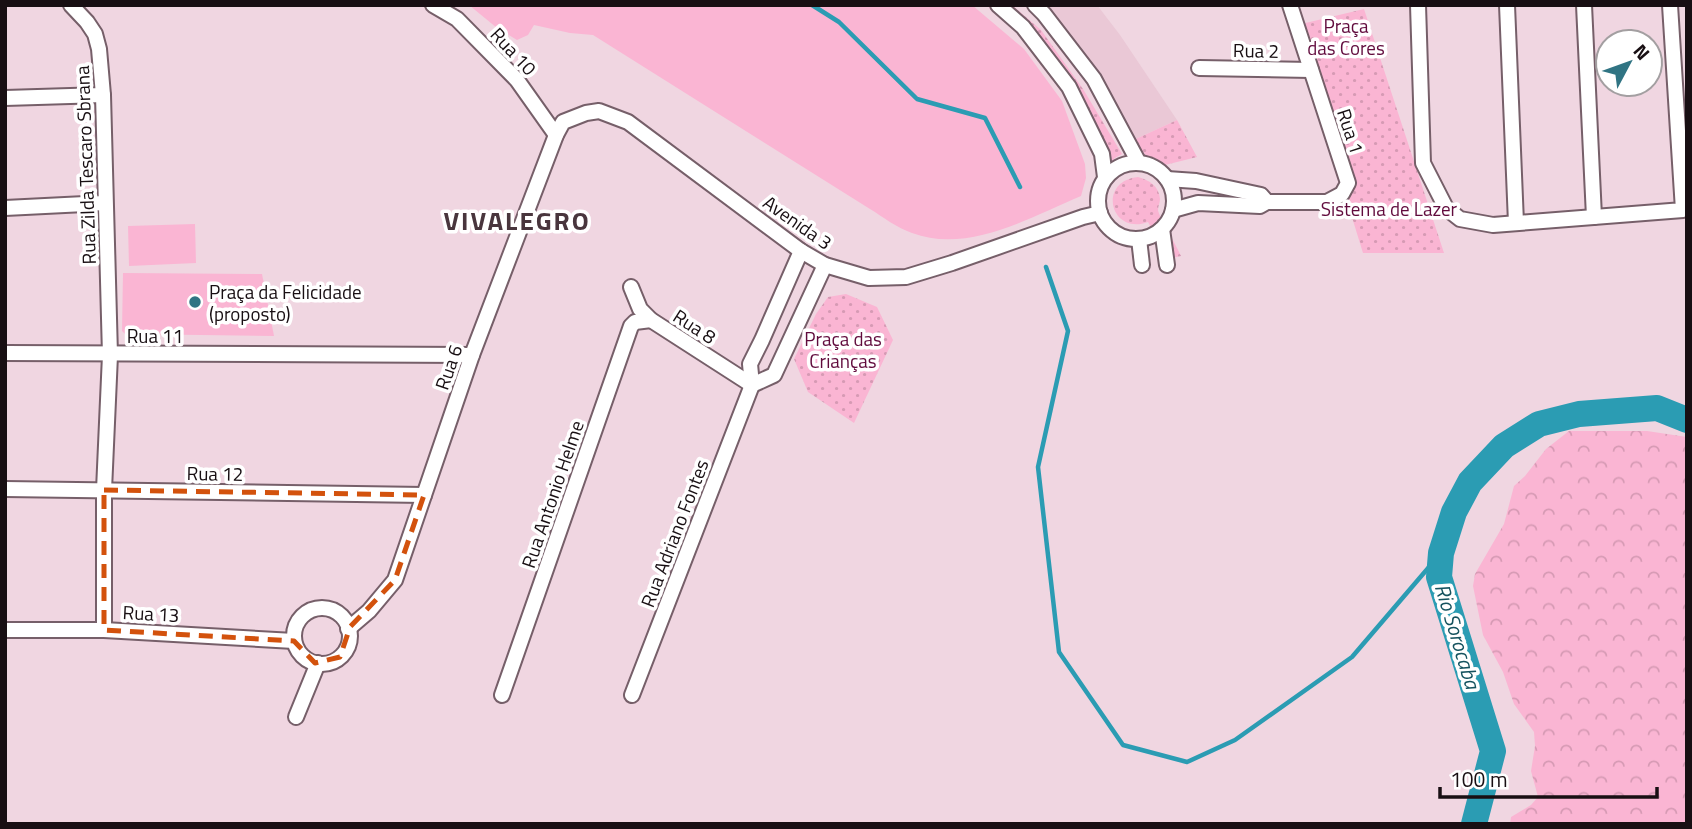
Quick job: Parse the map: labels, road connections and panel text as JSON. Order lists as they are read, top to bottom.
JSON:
{
  "streets": {
    "street": [
      "Rua 2",
      "Rua 10",
      "Rua 1",
      "Rua Zilda Tescaro Sbrana",
      "Avenida 3",
      "Rua 8",
      "Rua 11",
      "Rua 6",
      "Rua 12",
      "Rua Antonio Helme",
      "Rua Adriano Fontes",
      "Rua 13"
    ]
  },
  "crossings": [
    ["Rua 2", "Rua 1"],
    ["Rua 10", "Rua 6"],
    ["Rua Zilda Tescaro Sbrana", "Rua 11"],
    ["Rua Zilda Tescaro Sbrana", "Rua 12"],
    ["Rua Zilda Tescaro Sbrana", "Rua 13"],
    ["Avenida 3", "Rua 6"],
    ["Avenida 3", "Rua Adriano Fontes"],
    ["Rua 8", "Rua Antonio Helme"],
    ["Rua 8", "Rua Adriano Fontes"],
    ["Rua 11", "Rua 6"],
    ["Rua 6", "Rua 12"],
    ["Rua 6", "Rua 13"]
  ],
  "districts": ["VIVALEGRO"],
  "water": ["Rio Sorocaba"],
  "parks": ["Praça das Cores", "Sistema de Lazer", "Praça das Crianças"],
  "places": ["Praça da Felicidade (proposto)"],
  "scale_bar": "100 m",
  "north": "top right"
}
